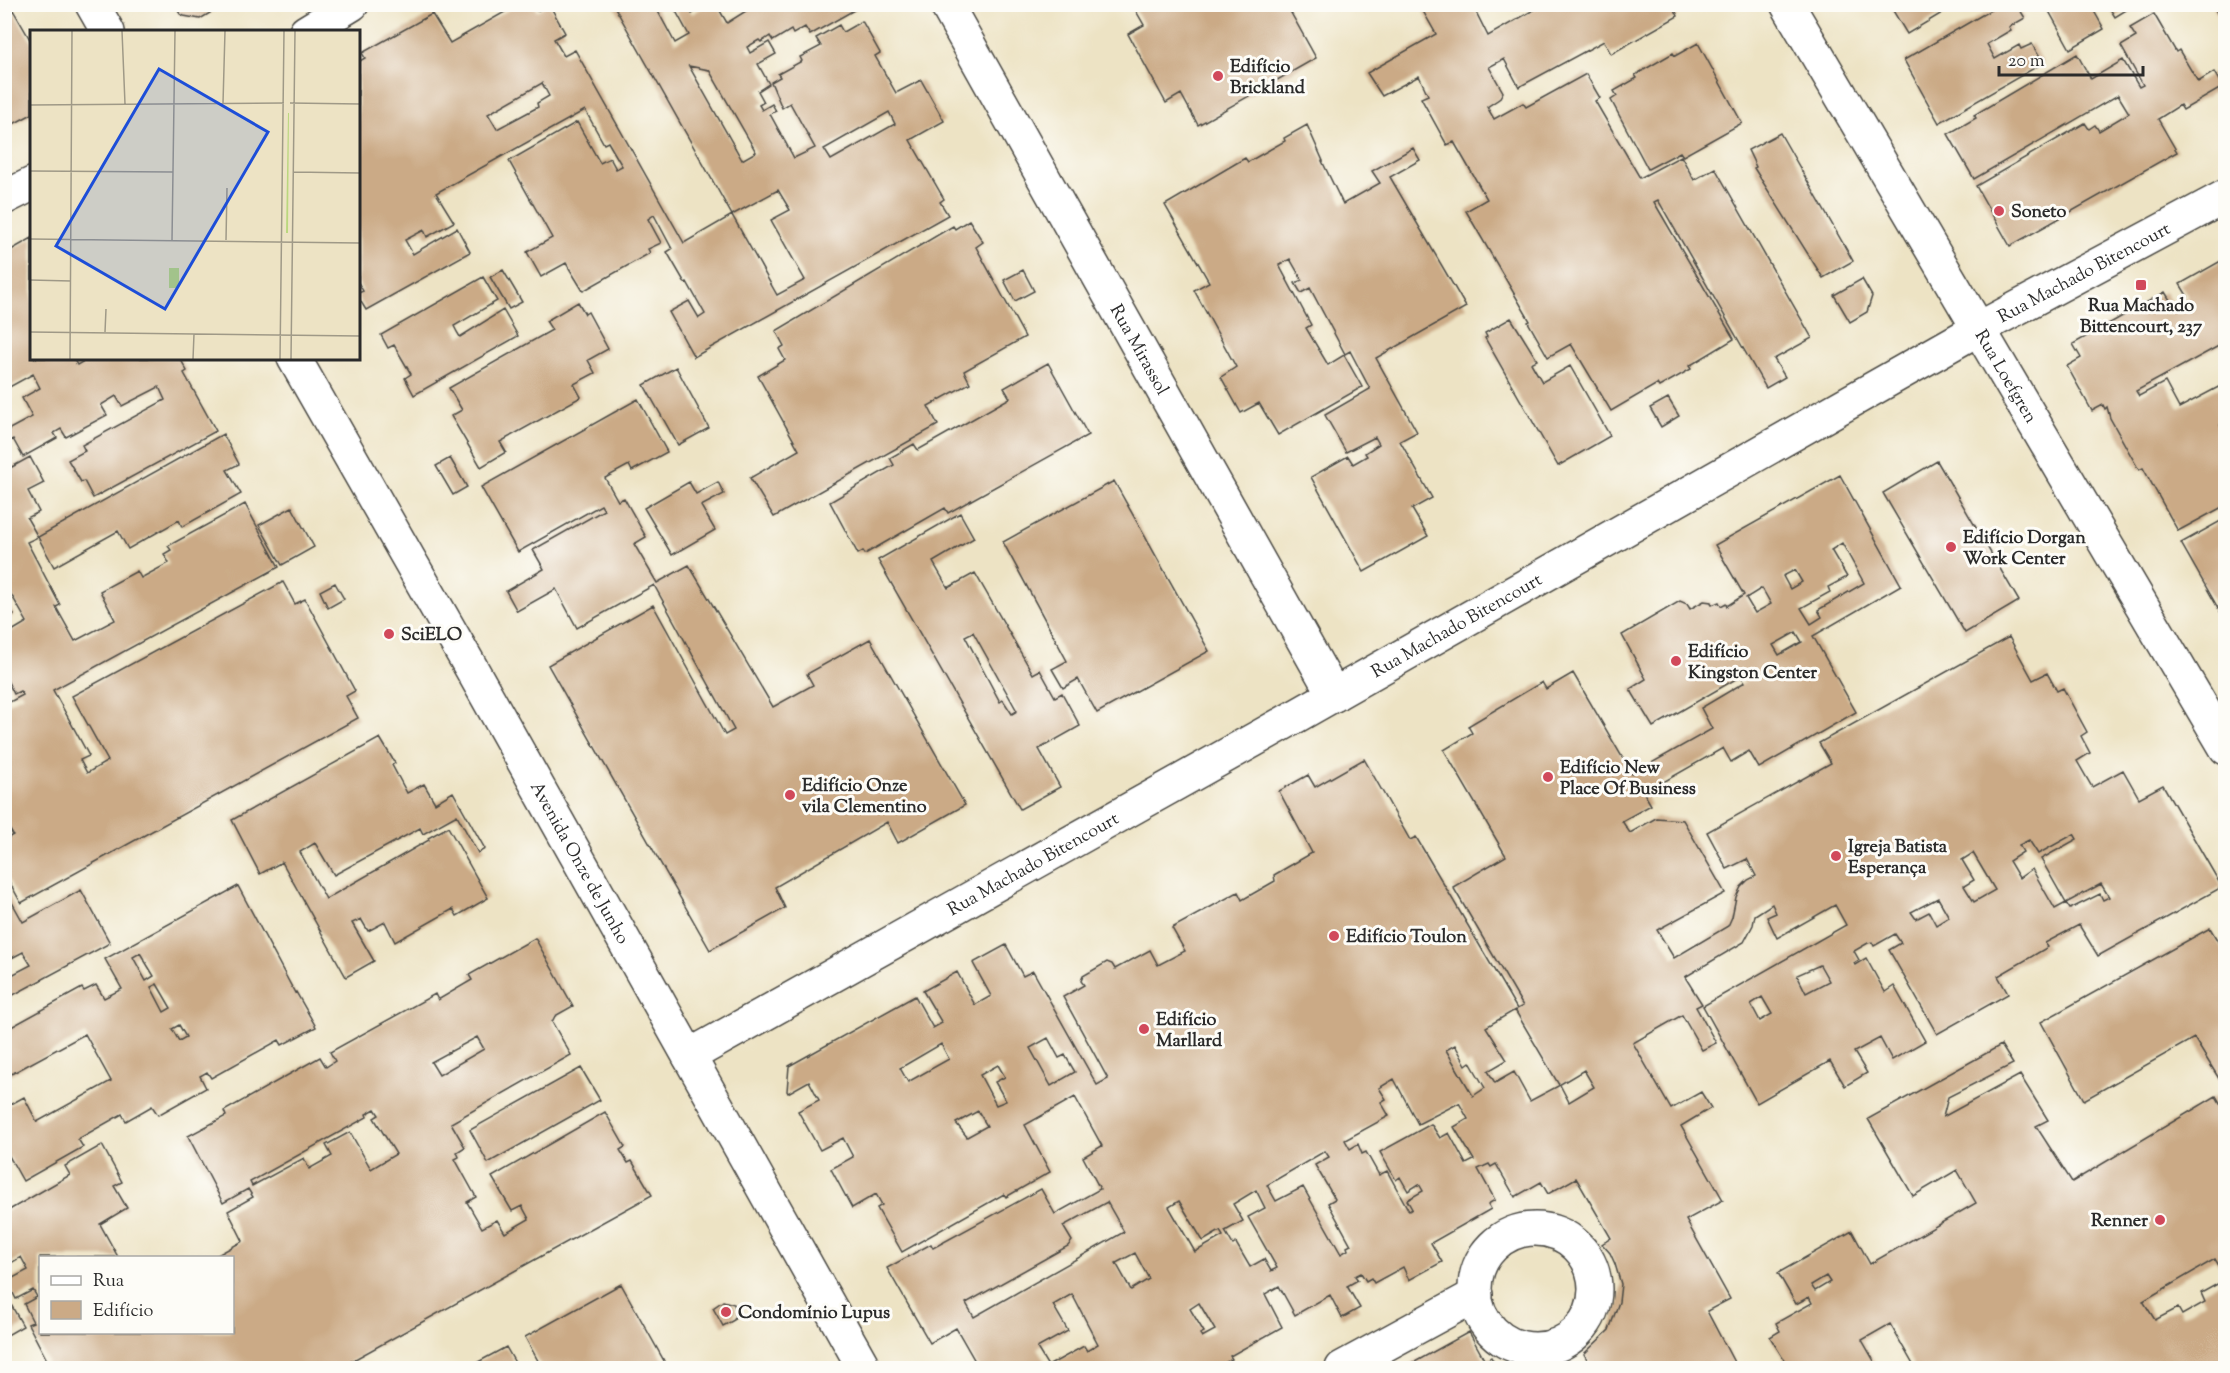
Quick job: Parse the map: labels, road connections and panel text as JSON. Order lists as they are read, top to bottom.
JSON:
{
  "streets": {
    "street": [
      "Rua Machado Bitencourt",
      "Rua Mirassol",
      "Rua Loefgren",
      "Avenida Onze de Junho"
    ]
  },
  "crossings": [
    ["Rua Machado Bitencourt", "Rua Mirassol"],
    ["Rua Machado Bitencourt", "Rua Loefgren"],
    ["Rua Machado Bitencourt", "Avenida Onze de Junho"]
  ],
  "places": {
    "other": [
      "Edifício Brickland",
      "Soneto",
      "Edifício Dorgan Work Center",
      "SciELO",
      "Edifício Kingston Center",
      "Edifício New Place Of Business",
      "Edifício Onze vila Clementino",
      "Igreja Batista Esperança",
      "Edifício Toulon",
      "Edifício Marllard",
      "Renner",
      "Condomínio Lupus"
    ],
    "transit": ["Rua Machado Bittencourt, 237"]
  },
  "legend": ["Rua", "Edifício"],
  "scale_bar": "20 m"
}
